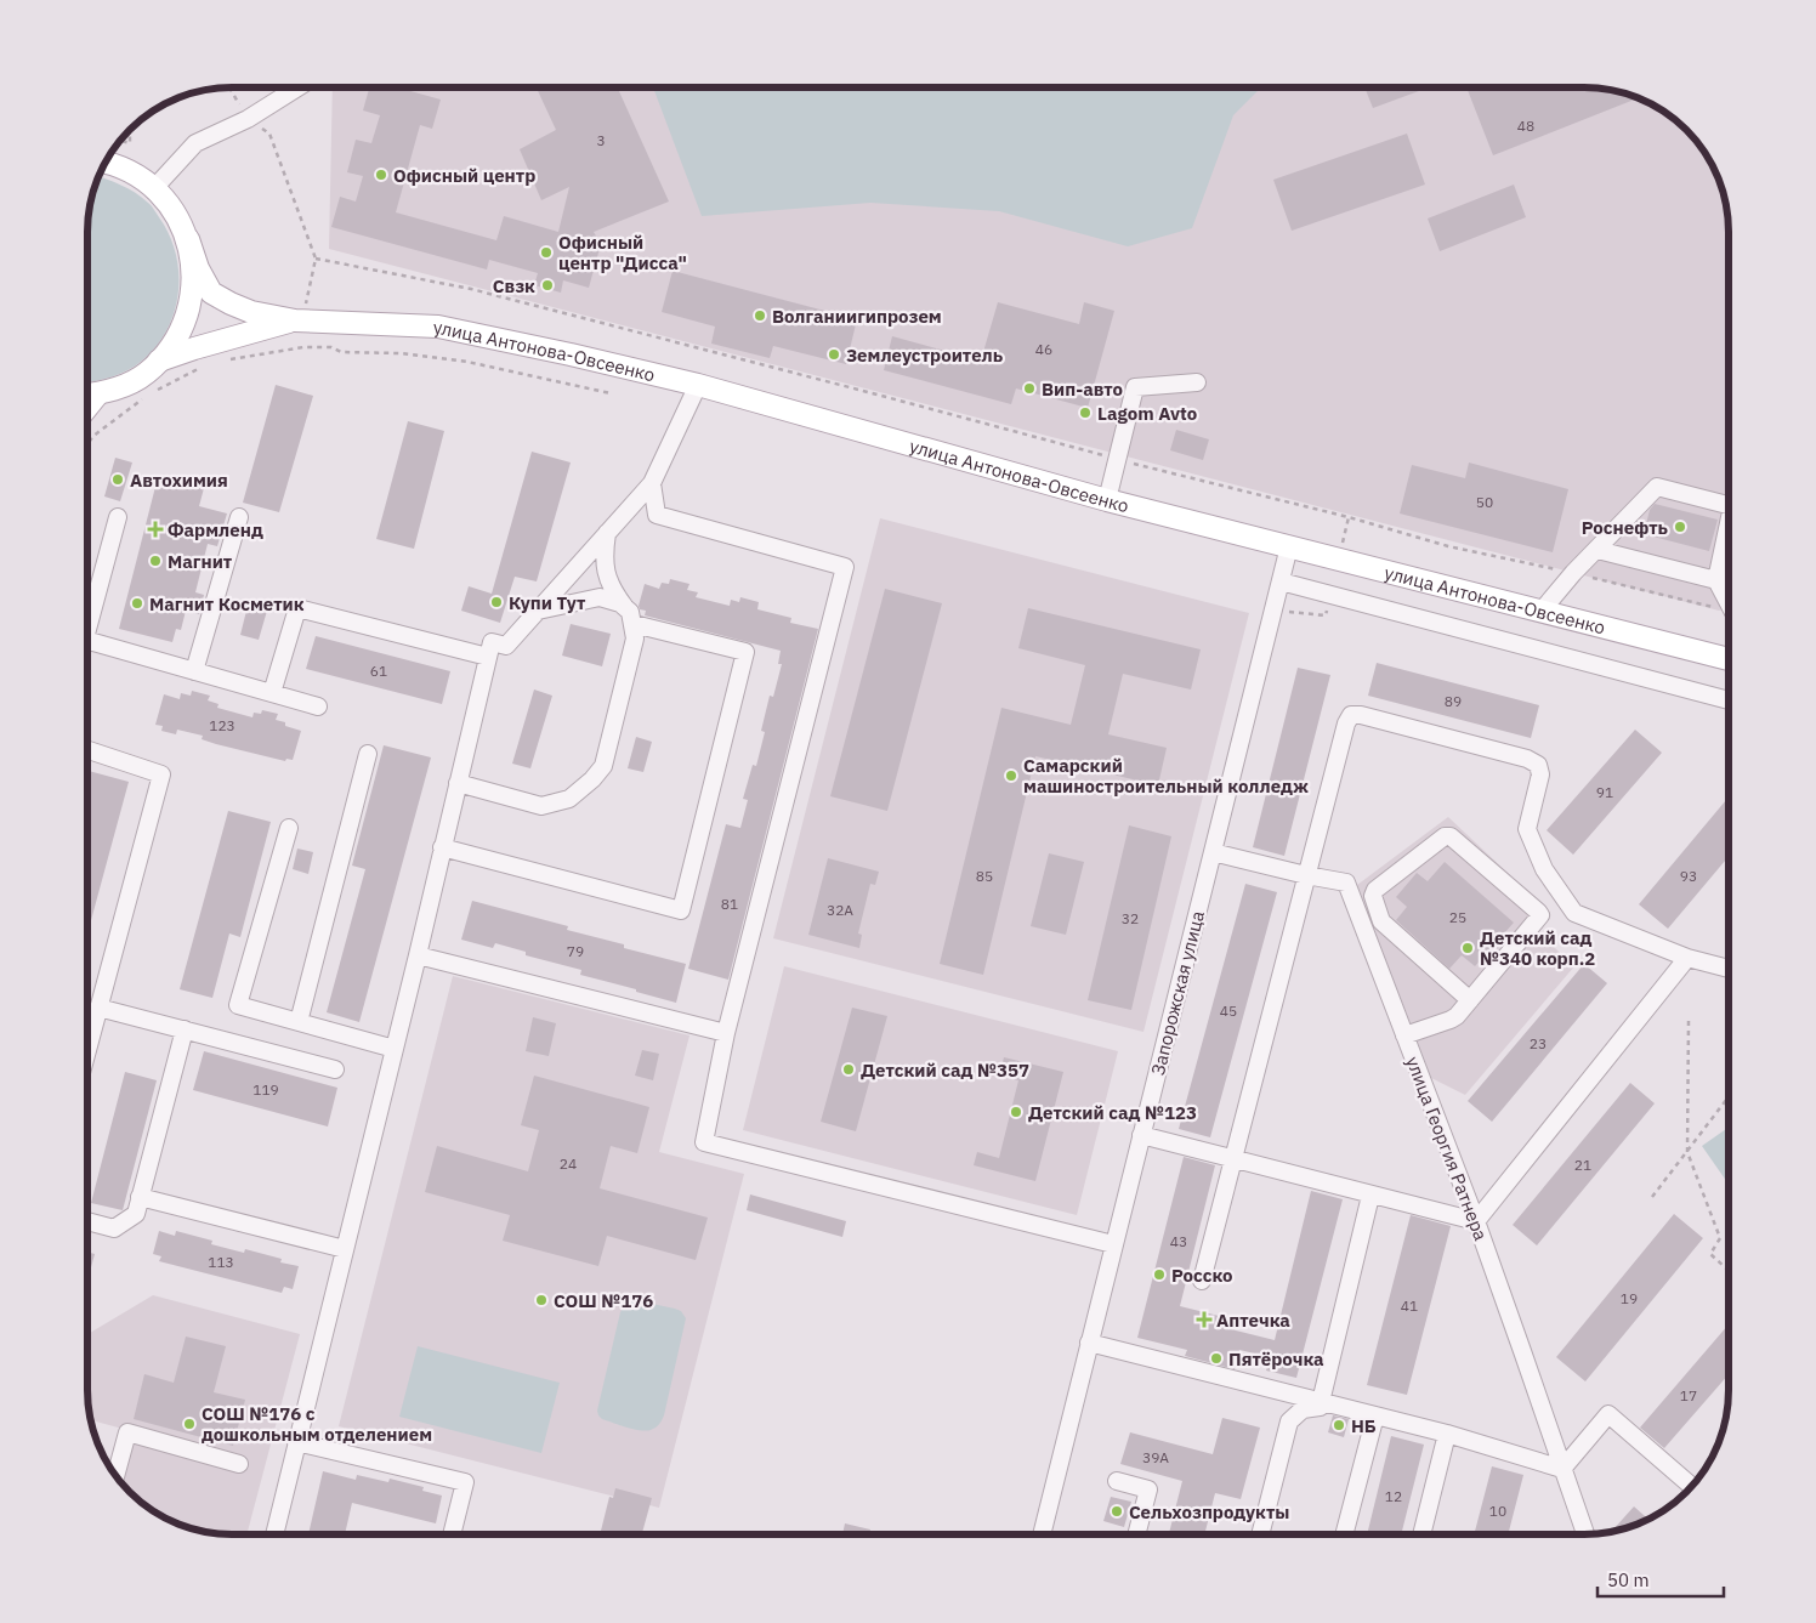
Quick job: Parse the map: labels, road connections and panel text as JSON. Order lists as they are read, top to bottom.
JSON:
{
  "streets": {
    "main road": ["улица Антонова-Овсеенко"],
    "street": ["Запорожская улица", "улица Георгия Ратнера"]
  },
  "crossings": [
    ["улица Антонова-Овсеенко", "Запорожская улица"],
    ["Запорожская улица", "улица Георгия Ратнера"]
  ],
  "places": {
    "other": [
      "Офисный центр",
      "Офисный центр \"Дисса\"",
      "Свзк",
      "Волганиигипрозем",
      "Землеустроитель",
      "Вип-авто",
      "Lagom Avto",
      "Автохимия",
      "Роснефть",
      "Магнит",
      "Купи Тут",
      "Магнит Косметик",
      "Самарский машиностроительный колледж",
      "Детский сад №340 корп.2",
      "Детский сад №357",
      "Детский сад №123",
      "Росско",
      "СОШ №176",
      "Пятёрочка",
      "СОШ №176 с дошкольным отделением",
      "НБ",
      "Сельхозпродукты"
    ],
    "health": ["Фармленд", "Аптечка"]
  },
  "house_numbers": [
    "48",
    "3",
    "46",
    "50",
    "61",
    "89",
    "123",
    "91",
    "85",
    "93",
    "81",
    "32А",
    "25",
    "32",
    "79",
    "45",
    "23",
    "119",
    "24",
    "21",
    "43",
    "113",
    "19",
    "41",
    "17",
    "39А",
    "12",
    "10"
  ],
  "scale_bar": "50 m"
}
